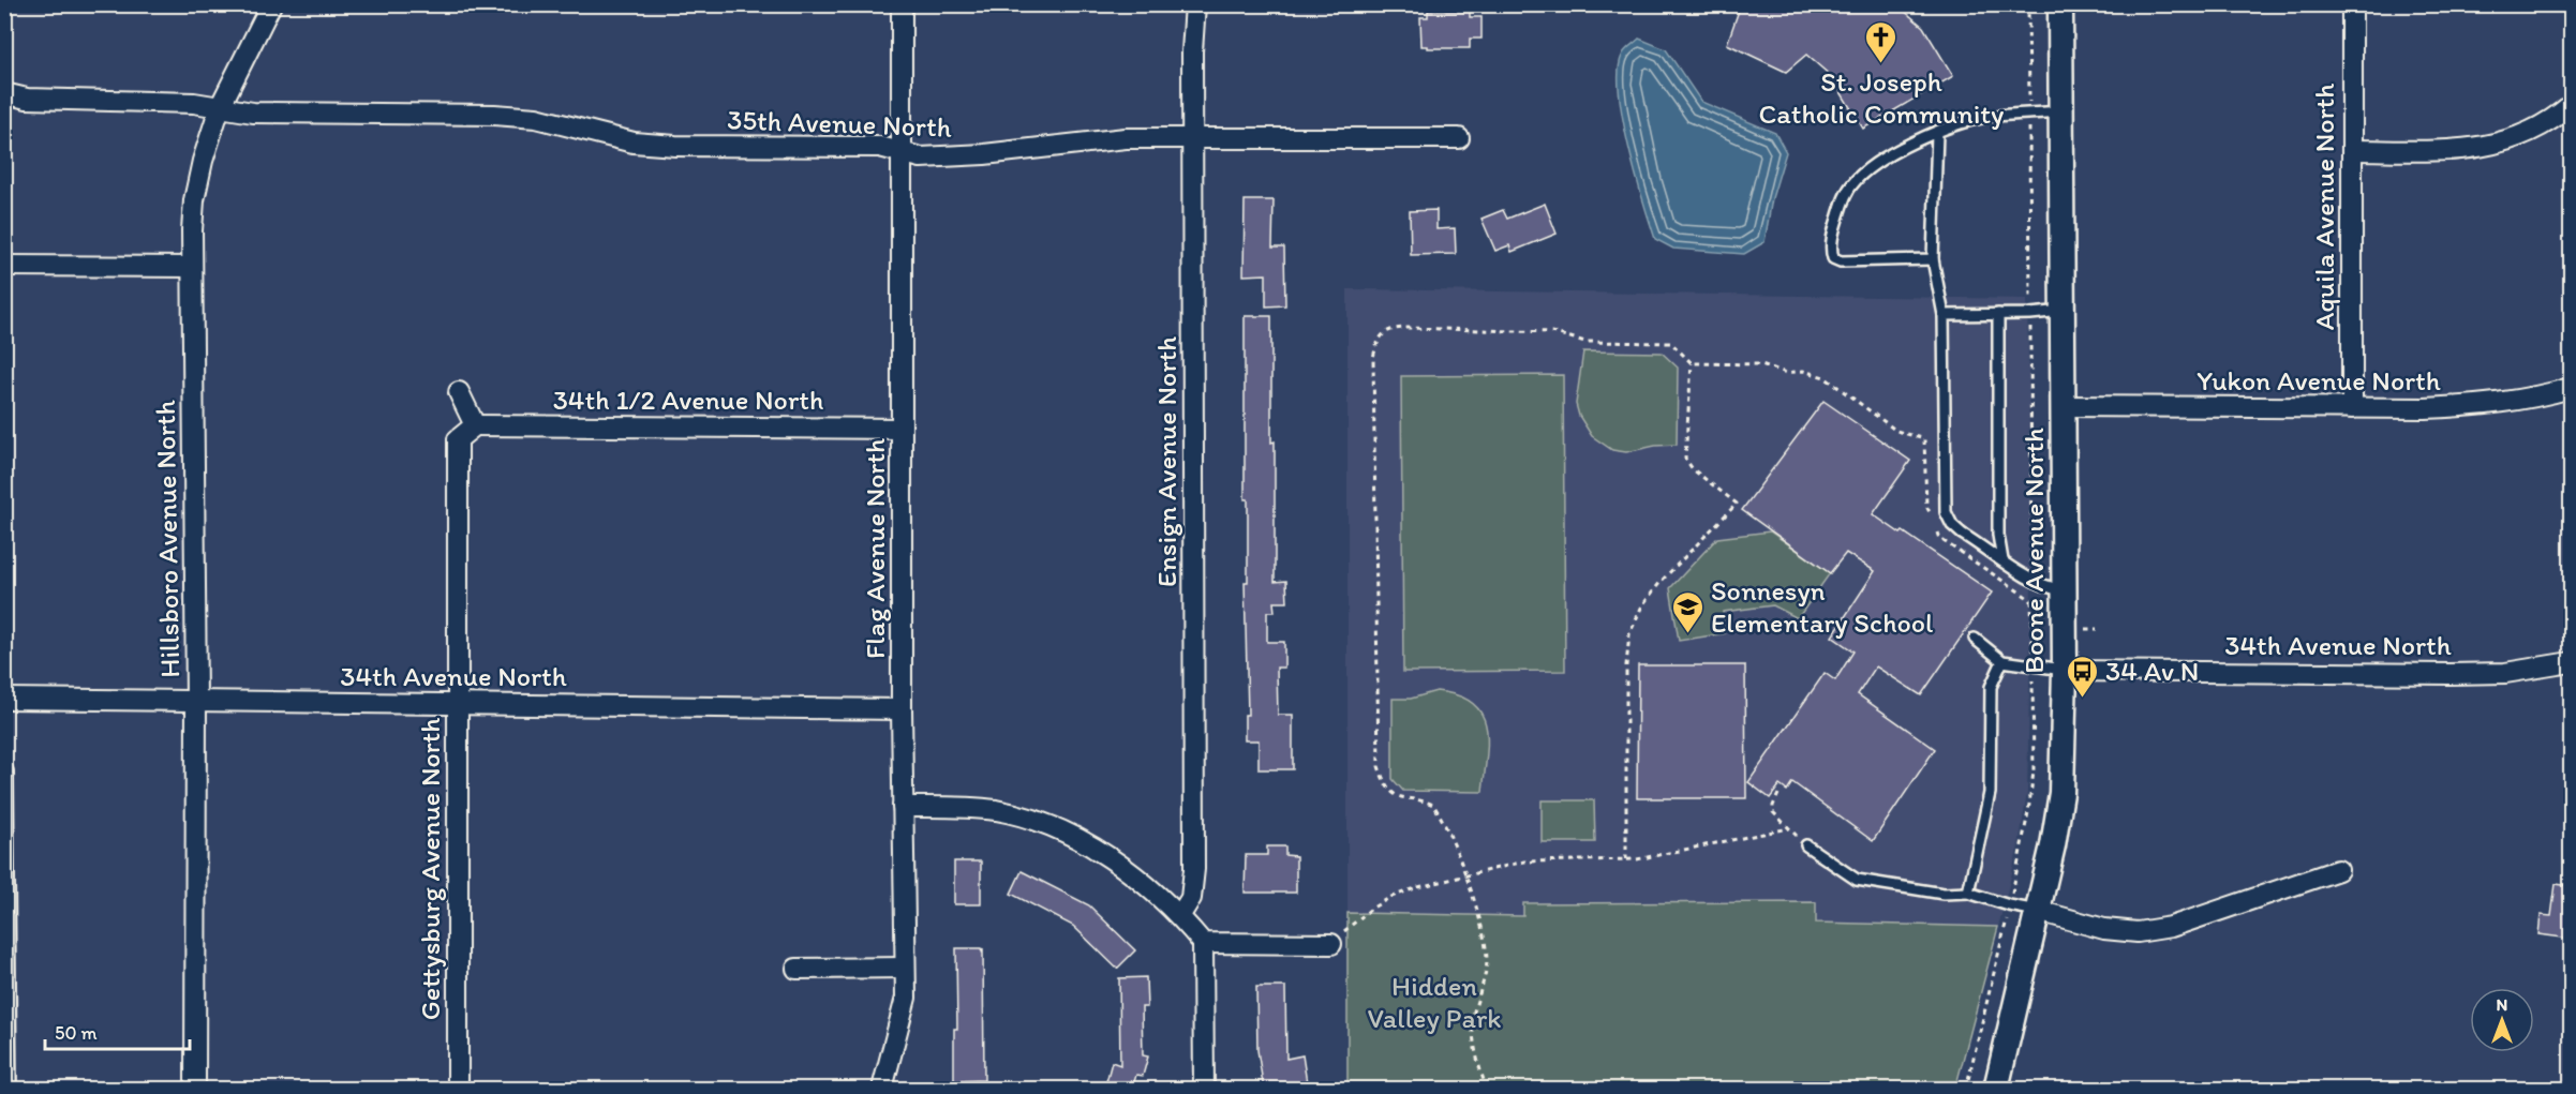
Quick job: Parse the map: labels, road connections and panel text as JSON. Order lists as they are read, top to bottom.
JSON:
{
  "streets": {
    "street": [
      "35th Avenue North",
      "Aquila Avenue North",
      "Yukon Avenue North",
      "34th 1/2 Avenue North",
      "Ensign Avenue North",
      "Hillsboro Avenue North",
      "Flag Avenue North",
      "Boone Avenue North",
      "34th Avenue North",
      "Gettysburg Avenue North"
    ]
  },
  "crossings": [
    ["35th Avenue North", "Ensign Avenue North"],
    ["35th Avenue North", "Hillsboro Avenue North"],
    ["35th Avenue North", "Flag Avenue North"],
    ["Aquila Avenue North", "Yukon Avenue North"],
    ["Yukon Avenue North", "Boone Avenue North"],
    ["34th 1/2 Avenue North", "Flag Avenue North"],
    ["34th 1/2 Avenue North", "Gettysburg Avenue North"],
    ["Hillsboro Avenue North", "34th Avenue North"],
    ["Flag Avenue North", "34th Avenue North"],
    ["Boone Avenue North", "34th Avenue North"],
    ["34th Avenue North", "Gettysburg Avenue North"]
  ],
  "parks": ["Hidden Valley Park"],
  "places": {
    "church": ["St. Joseph Catholic Community"],
    "school or university": ["Sonnesyn Elementary School"],
    "bus stop": ["34 Av N"]
  },
  "scale_bar": "50 m",
  "north": "top"
}
